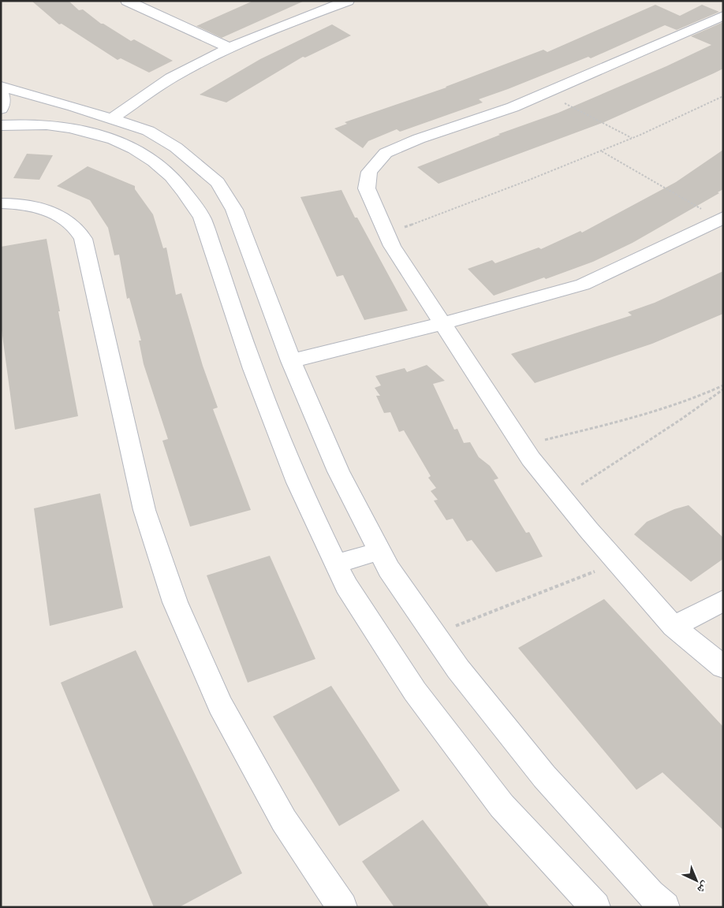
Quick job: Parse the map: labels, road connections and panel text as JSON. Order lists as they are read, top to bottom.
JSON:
{
  "north": "bottom right"
}
